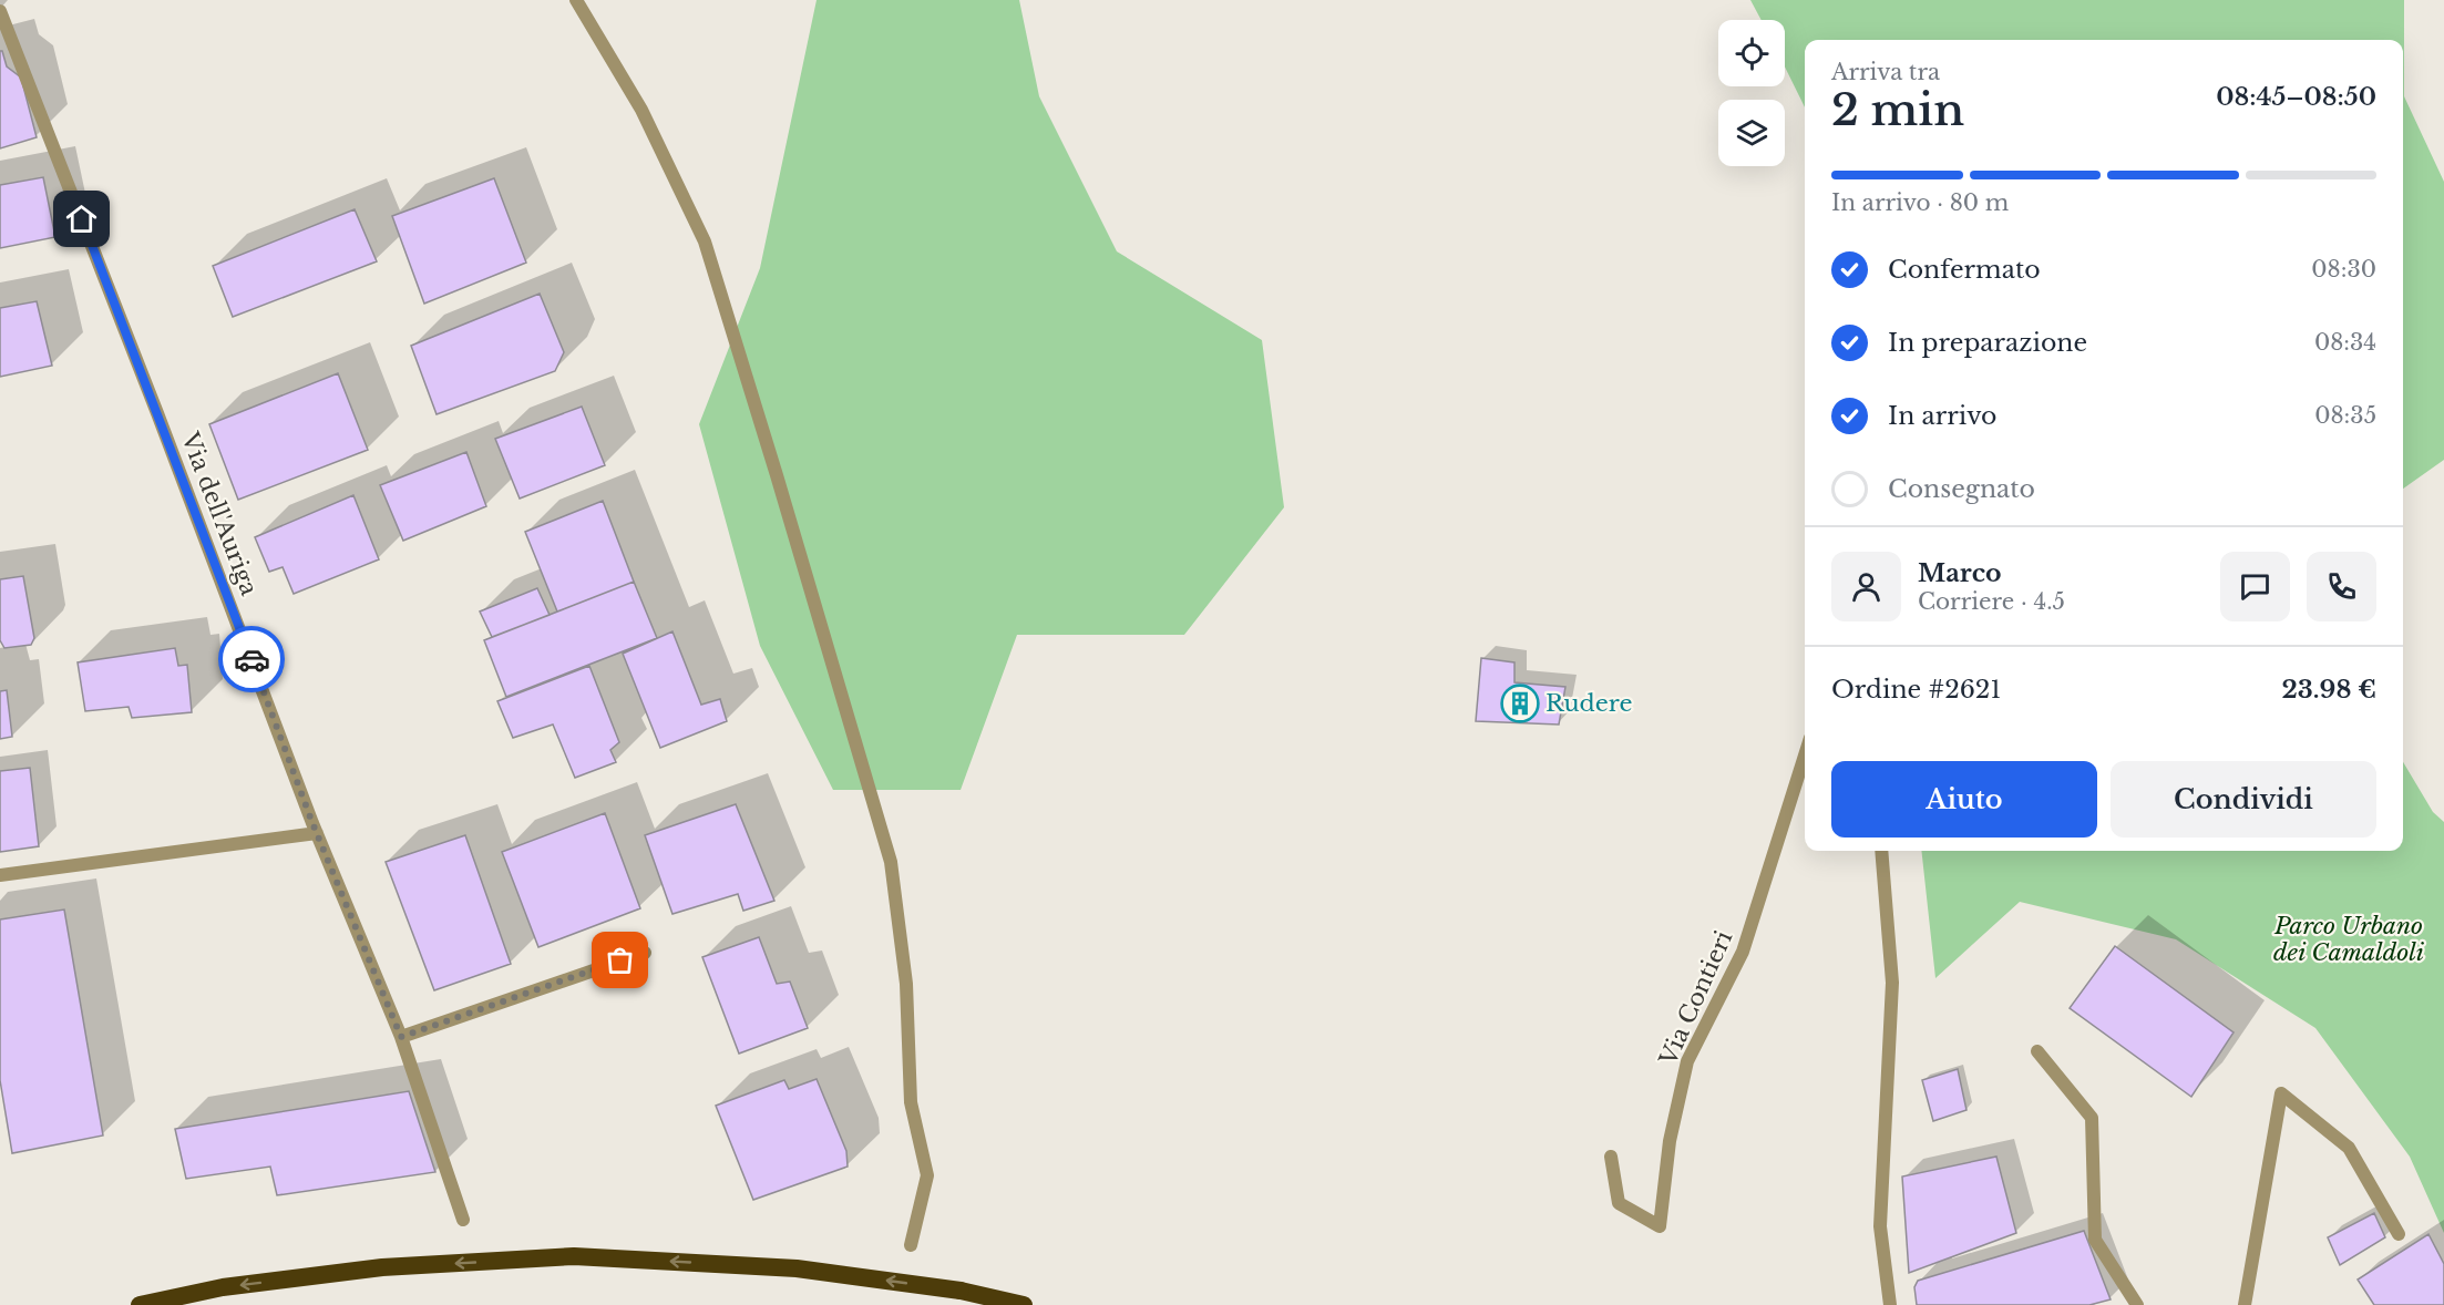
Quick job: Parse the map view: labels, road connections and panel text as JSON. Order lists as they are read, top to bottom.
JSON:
{
  "streets": {
    "lane": ["Via dell'Auriga", "Via Contieri"]
  },
  "parks": ["Parco Urbano dei Camaldoli"],
  "places": {
    "building": ["Rudere"]
  },
  "page": {
    "heading": ["2 min", "Arriva tra", "08:45–08:50"],
    "panel": [
      "Marco",
      "Corriere · 4.5",
      "Ordine #2621",
      "23.98 €"
    ],
    "bar": "In arrivo · 80 m",
    "list": [
      ["Confermato", "08:30"],
      ["In preparazione", "08:34"],
      ["In arrivo", "08:35"],
      "Consegnato"
    ],
    "buttons": ["Aiuto", "Condividi"]
  }
}
